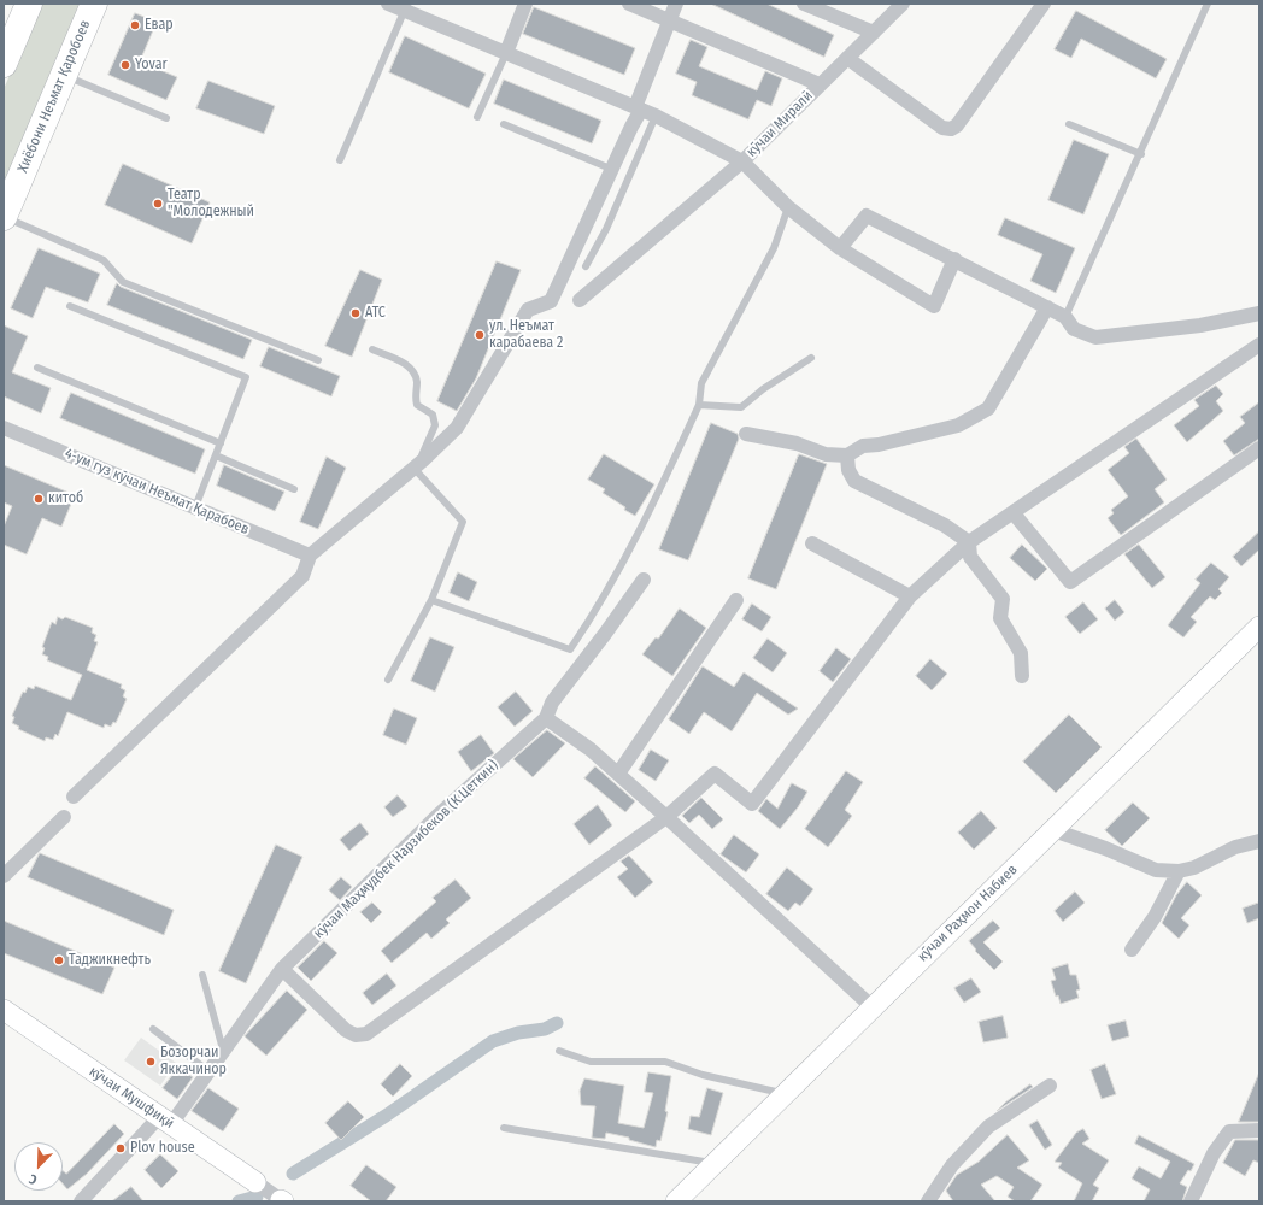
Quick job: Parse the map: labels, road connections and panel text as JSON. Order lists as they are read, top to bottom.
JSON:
{
  "streets": {
    "highway": ["Хиёбони Неъмат Қаробоев"],
    "street": [
      "кӯчаи Миралӣ",
      "4-ум гуз кӯчаи Неъмат Қарабоев",
      "кӯчаи Маҳмудбек Нарзибеков (К.Цеткин)",
      "кӯчаи Раҳмон Набиев",
      "кӯчаи Мушфиқӣ"
    ]
  },
  "crossings": [
    ["кӯчаи Маҳмудбек Нарзибеков (К.Цеткин)", "кӯчаи Мушфиқӣ"]
  ],
  "places": [
    "Евар",
    "Yovar",
    "Театр \"Молодежный",
    "АТС",
    "ул. Неъмат карабаева 2",
    "китоб",
    "Таджикнефть",
    "Бозорчаи Яккачинор",
    "Plov house"
  ],
  "north": "bottom left"
}
